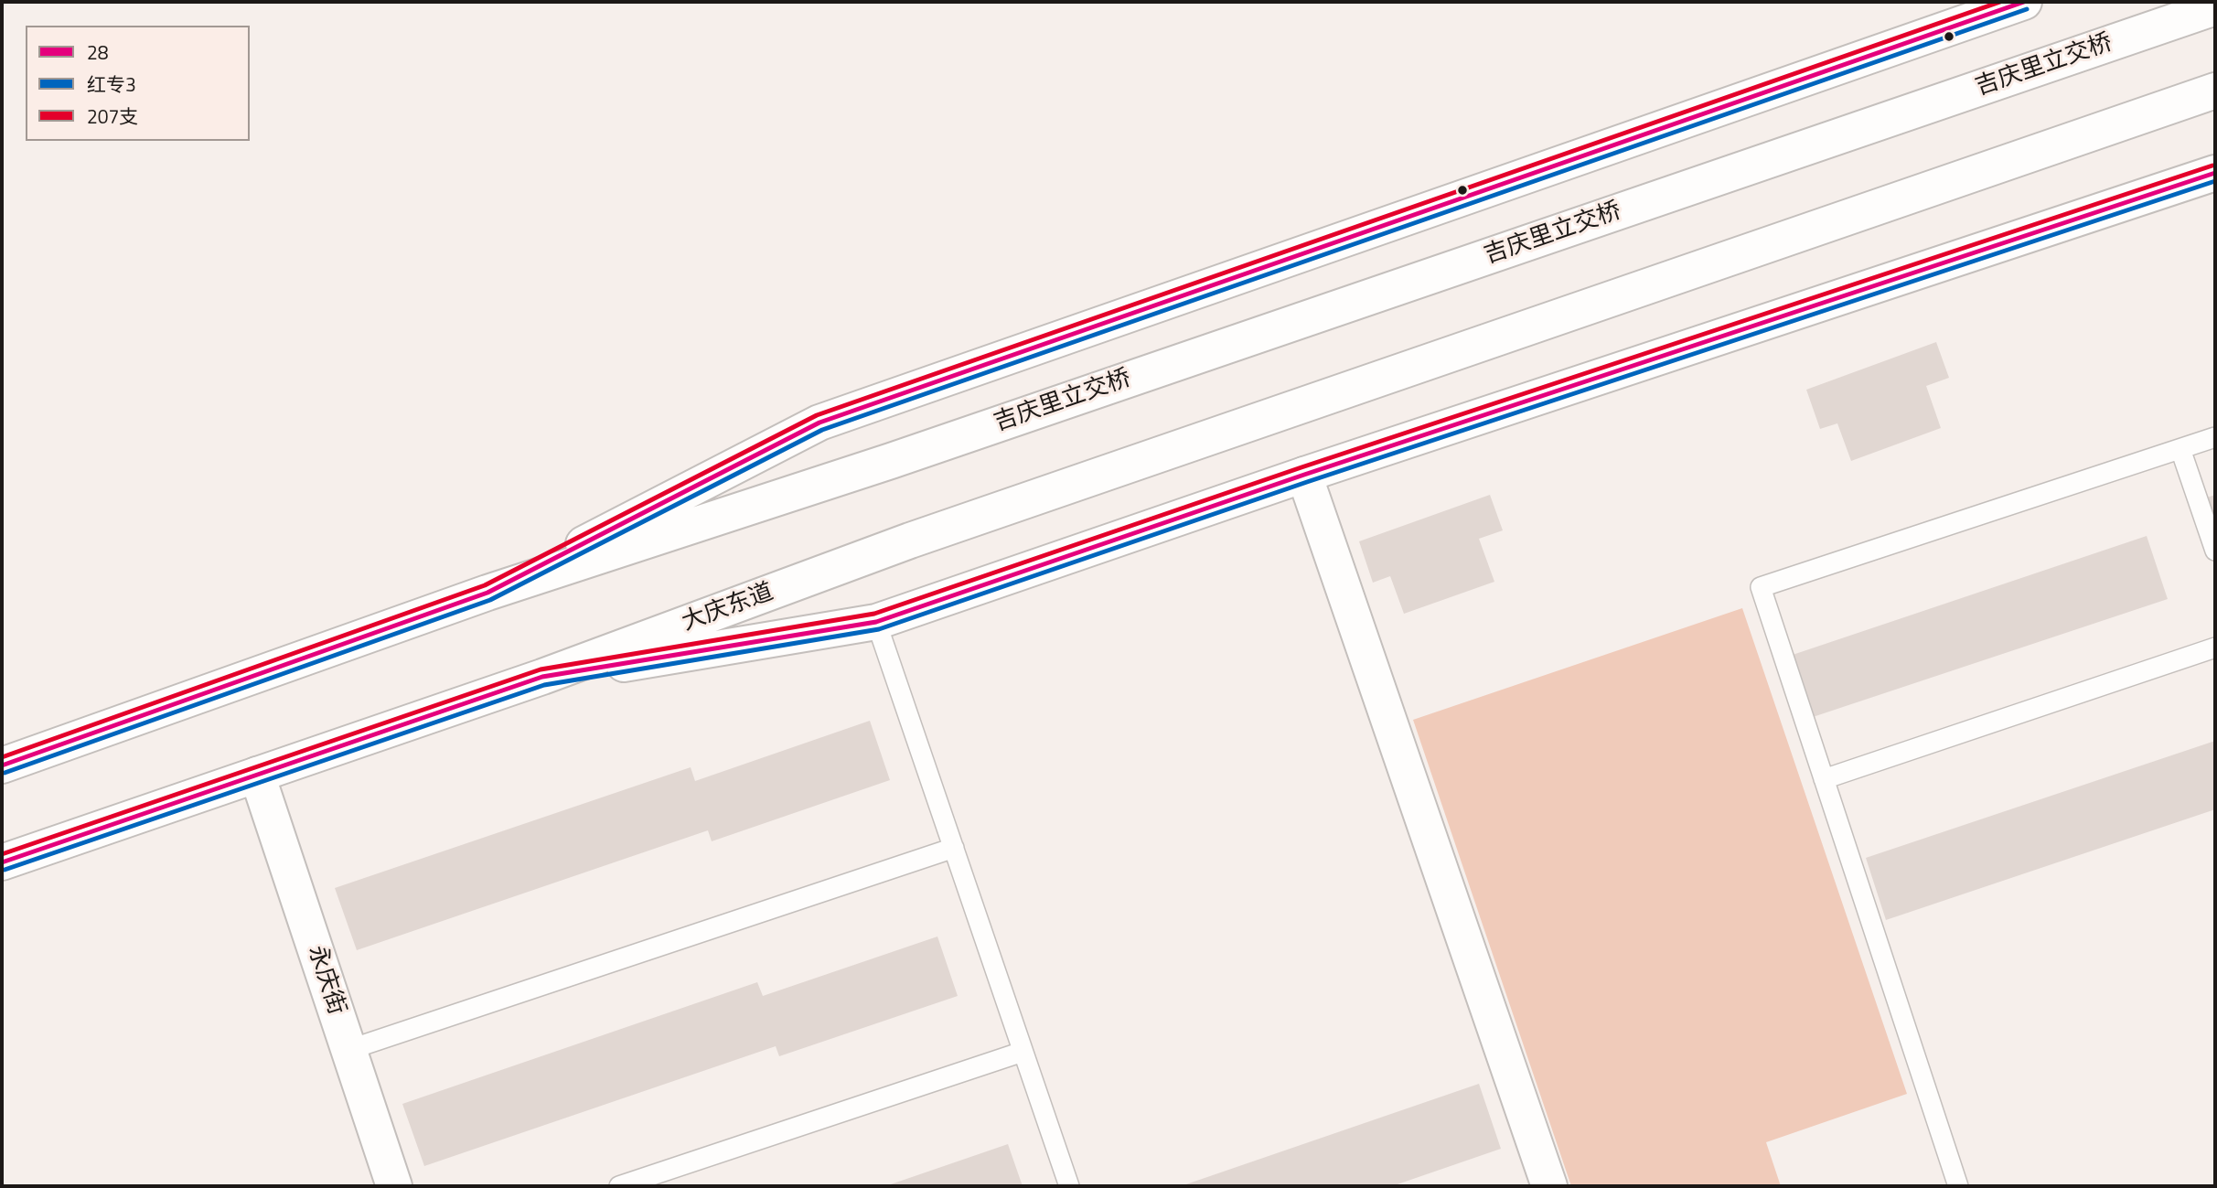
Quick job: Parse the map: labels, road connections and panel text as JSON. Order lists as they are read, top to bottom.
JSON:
{
  "streets": {
    "main road": ["吉庆里立交桥", "大庆东道", "永庆街"]
  },
  "crossings": [
    ["大庆东道", "永庆街"]
  ],
  "lines": ["transit line 28", "transit line 207支", "transit line 红专3"],
  "legend": ["28", "红专3", "207支"]
}
